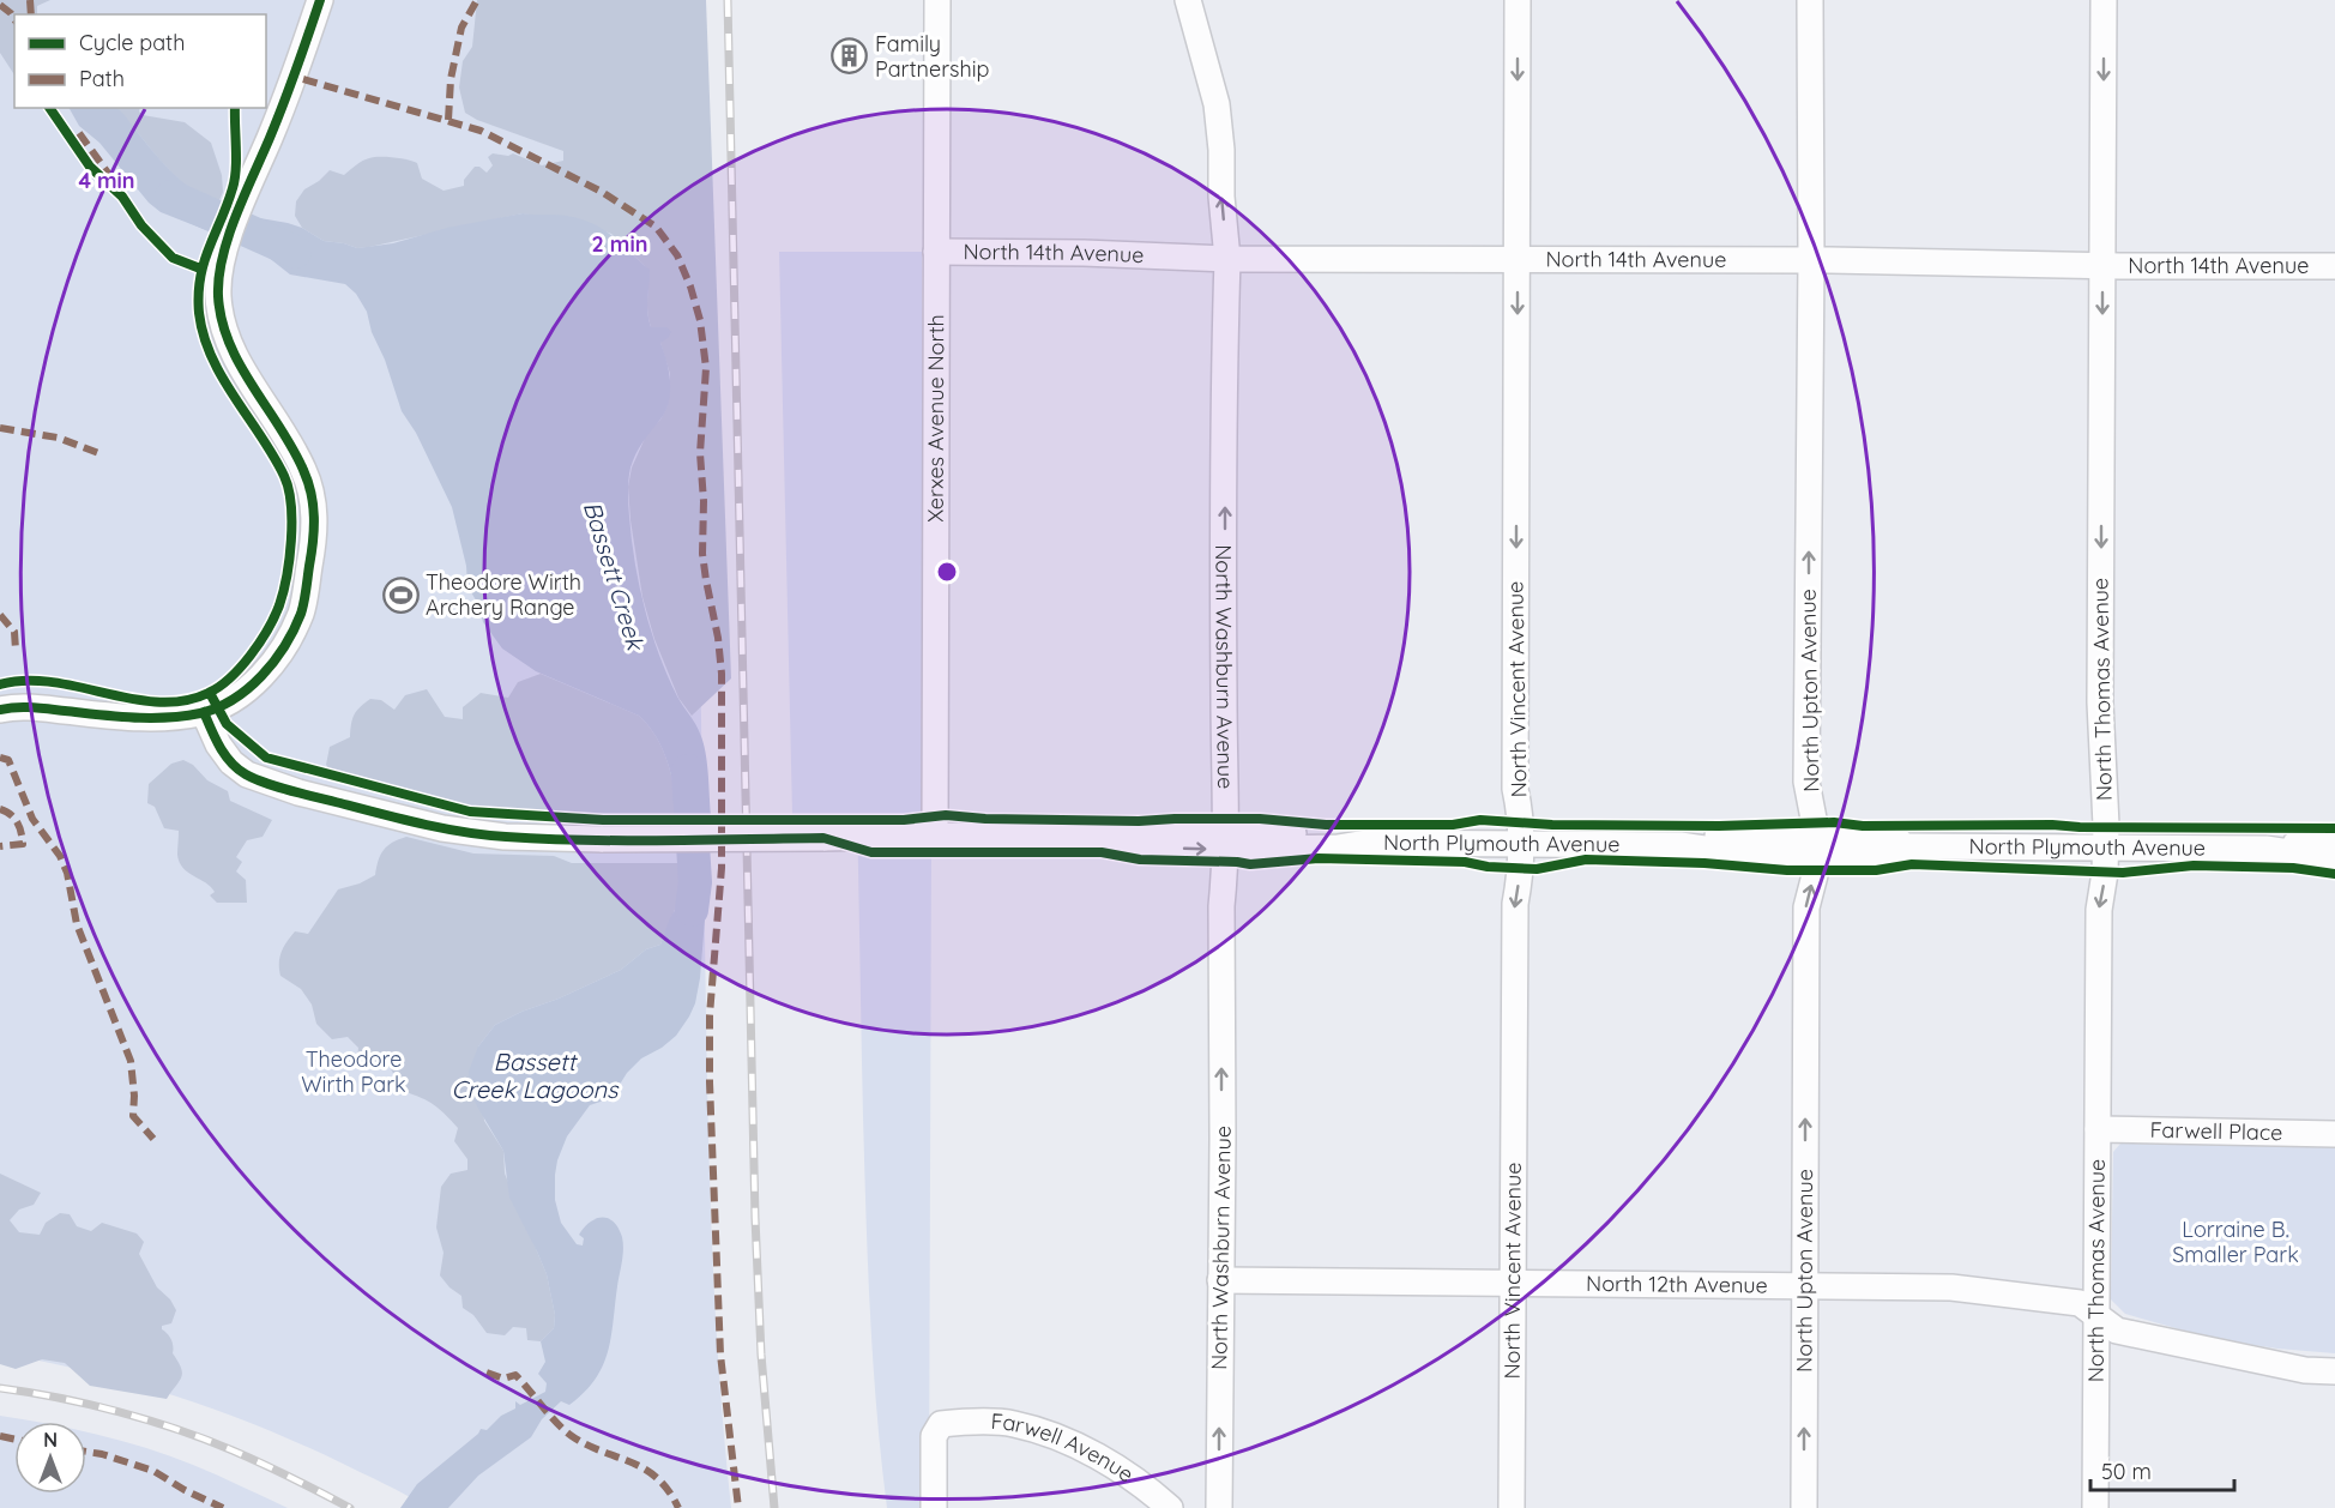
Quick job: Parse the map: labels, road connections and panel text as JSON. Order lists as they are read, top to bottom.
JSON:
{
  "streets": {
    "street": [
      "North 14th Avenue",
      "Xerxes Avenue North",
      "North Washburn Avenue",
      "North Vincent Avenue",
      "North Thomas Avenue",
      "North Upton Avenue",
      "North Plymouth Avenue",
      "Farwell Place",
      "North 12th Avenue",
      "Farwell Avenue"
    ]
  },
  "crossings": [
    ["North 14th Avenue", "Xerxes Avenue North"],
    ["North 14th Avenue", "North Washburn Avenue"],
    ["North 14th Avenue", "North Vincent Avenue"],
    ["North 14th Avenue", "North Thomas Avenue"],
    ["North 14th Avenue", "North Upton Avenue"],
    ["Xerxes Avenue North", "North Plymouth Avenue"],
    ["North Washburn Avenue", "North Plymouth Avenue"],
    ["North Washburn Avenue", "North 12th Avenue"],
    ["North Vincent Avenue", "North Plymouth Avenue"],
    ["North Vincent Avenue", "North 12th Avenue"],
    ["North Thomas Avenue", "North Plymouth Avenue"],
    ["North Thomas Avenue", "Farwell Place"],
    ["North Thomas Avenue", "North 12th Avenue"],
    ["North Upton Avenue", "North Plymouth Avenue"],
    ["North Upton Avenue", "North 12th Avenue"]
  ],
  "one_way": [
    "North Washburn Avenue",
    "North Vincent Avenue",
    "North Thomas Avenue",
    "North Upton Avenue"
  ],
  "water": ["Bassett Creek", "Bassett Creek Lagoons"],
  "parks": ["Theodore Wirth Park", "Lorraine B. Smaller Park"],
  "places": {
    "building": ["Family Partnership"],
    "sports": ["Theodore Wirth Archery Range"]
  },
  "legend": ["Cycle path", "Path"],
  "scale_bar": "50 m",
  "north": "top",
  "rings": ["4 min", "2 min"]
}
